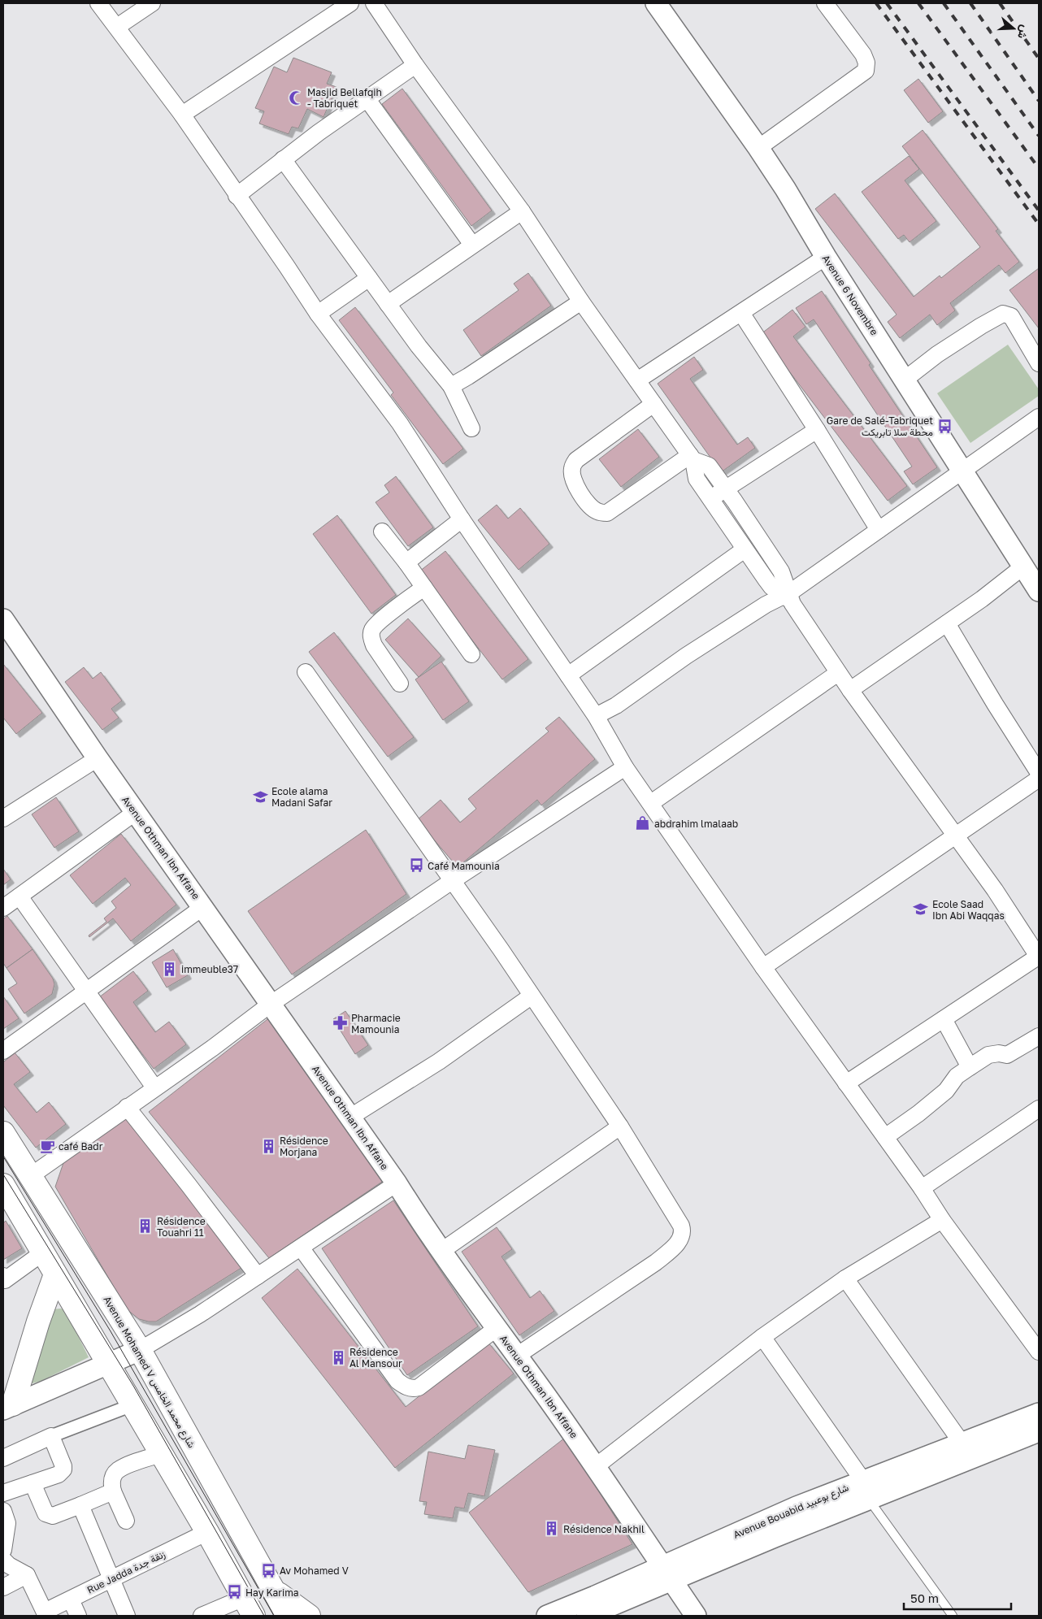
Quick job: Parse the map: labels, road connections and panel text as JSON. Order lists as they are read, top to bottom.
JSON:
{
  "streets": {
    "main road": ["Avenue Mohamed V شارع محمد الخامس"],
    "street": [
      "Avenue 6 Novembre",
      "Avenue Othman Ibn Affane",
      "Avenue Bouabid شارع بوعبيد",
      "Rue Jadda زنقة جدة"
    ]
  },
  "crossings": [
    ["Avenue Othman Ibn Affane", "Avenue Bouabid شارع بوعبيد"]
  ],
  "places": {
    "mosque": ["Masjid Bellafqih - Tabriquet"],
    "bus stop": [
      "Gare de Salé-Tabriquet محطة سلا تابريكت",
      "Café Mamounia",
      "Av Mohamed V",
      "Hay Karima"
    ],
    "school or university": ["Ecole alama Madani Safar", "Ecole Saad Ibn Abi Waqqas"],
    "shop": ["abdrahim lmalaab"],
    "building": [
      "immeuble37",
      "Résidence Morjana",
      "Résidence Touahri 11",
      "Résidence Al Mansour",
      "Résidence Nakhil"
    ],
    "pharmacy": ["Pharmacie Mamounia"],
    "cafe": ["café Badr"]
  },
  "scale_bar": "50 m",
  "north": "right"
}
